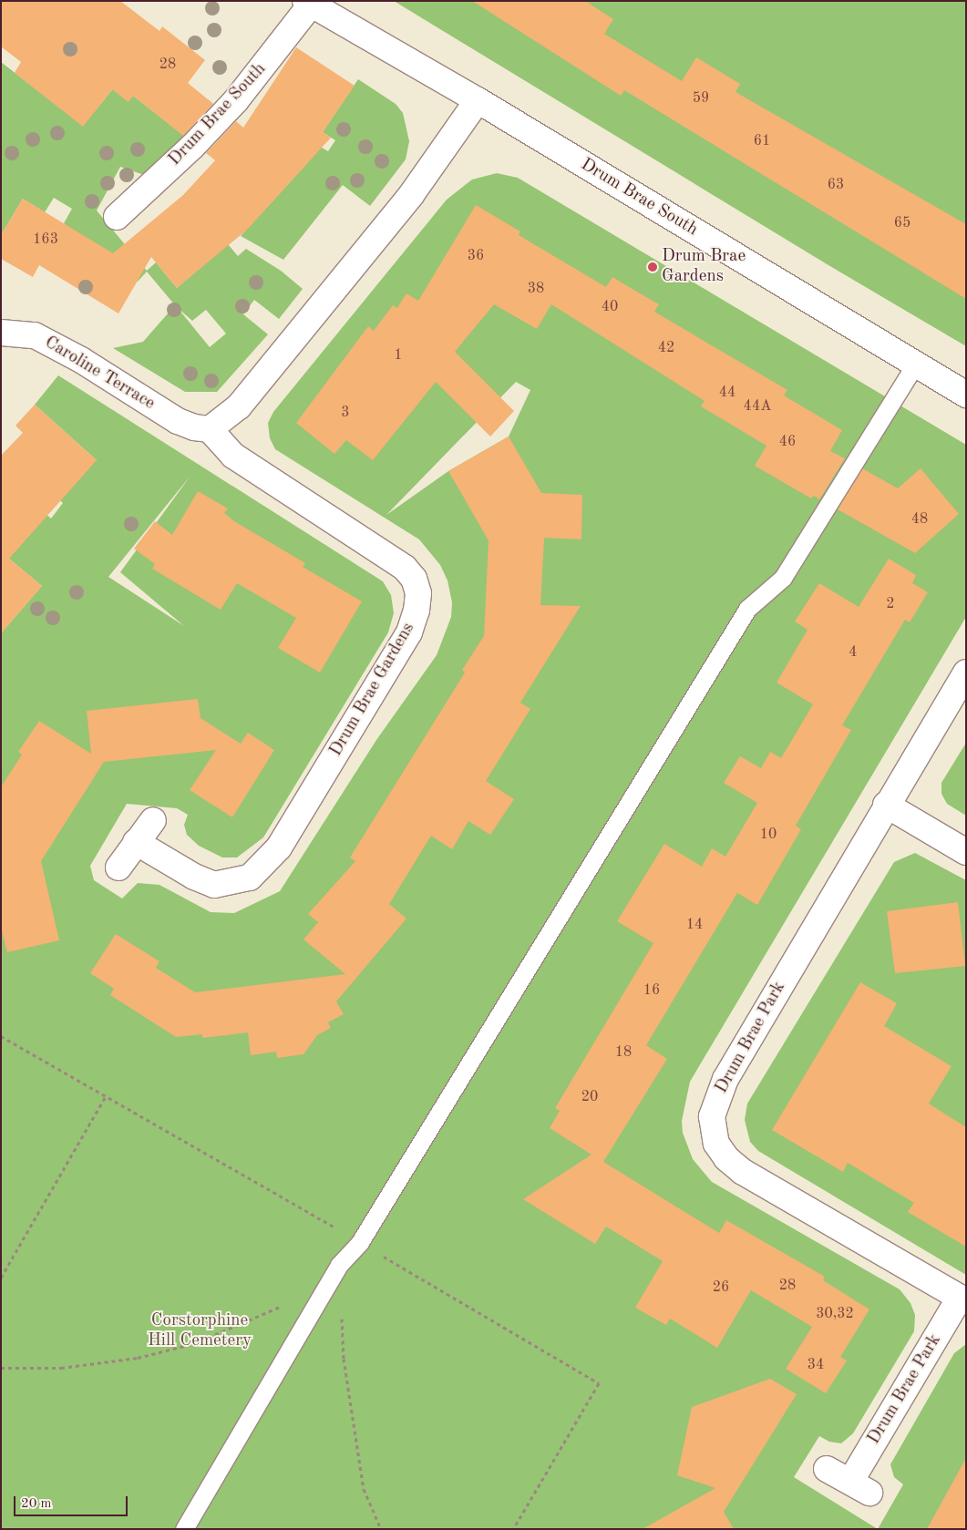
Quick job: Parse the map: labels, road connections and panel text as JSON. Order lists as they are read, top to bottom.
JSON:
{
  "streets": {
    "street": [
      "Drum Brae South",
      "Caroline Terrace",
      "Drum Brae Gardens",
      "Drum Brae Park"
    ]
  },
  "crossings": [
    ["Caroline Terrace", "Drum Brae Gardens"]
  ],
  "parks": ["Corstorphine Hill Cemetery"],
  "places": ["Drum Brae Gardens"],
  "house_numbers": [
    "28",
    "59",
    "61",
    "63",
    "65",
    "163",
    "36",
    "38",
    "40",
    "42",
    "1",
    "44",
    "44A",
    "3",
    "46",
    "48",
    "2",
    "4",
    "10",
    "14",
    "16",
    "18",
    "20",
    "28",
    "26",
    "30,32",
    "34"
  ],
  "scale_bar": "20 m"
}
